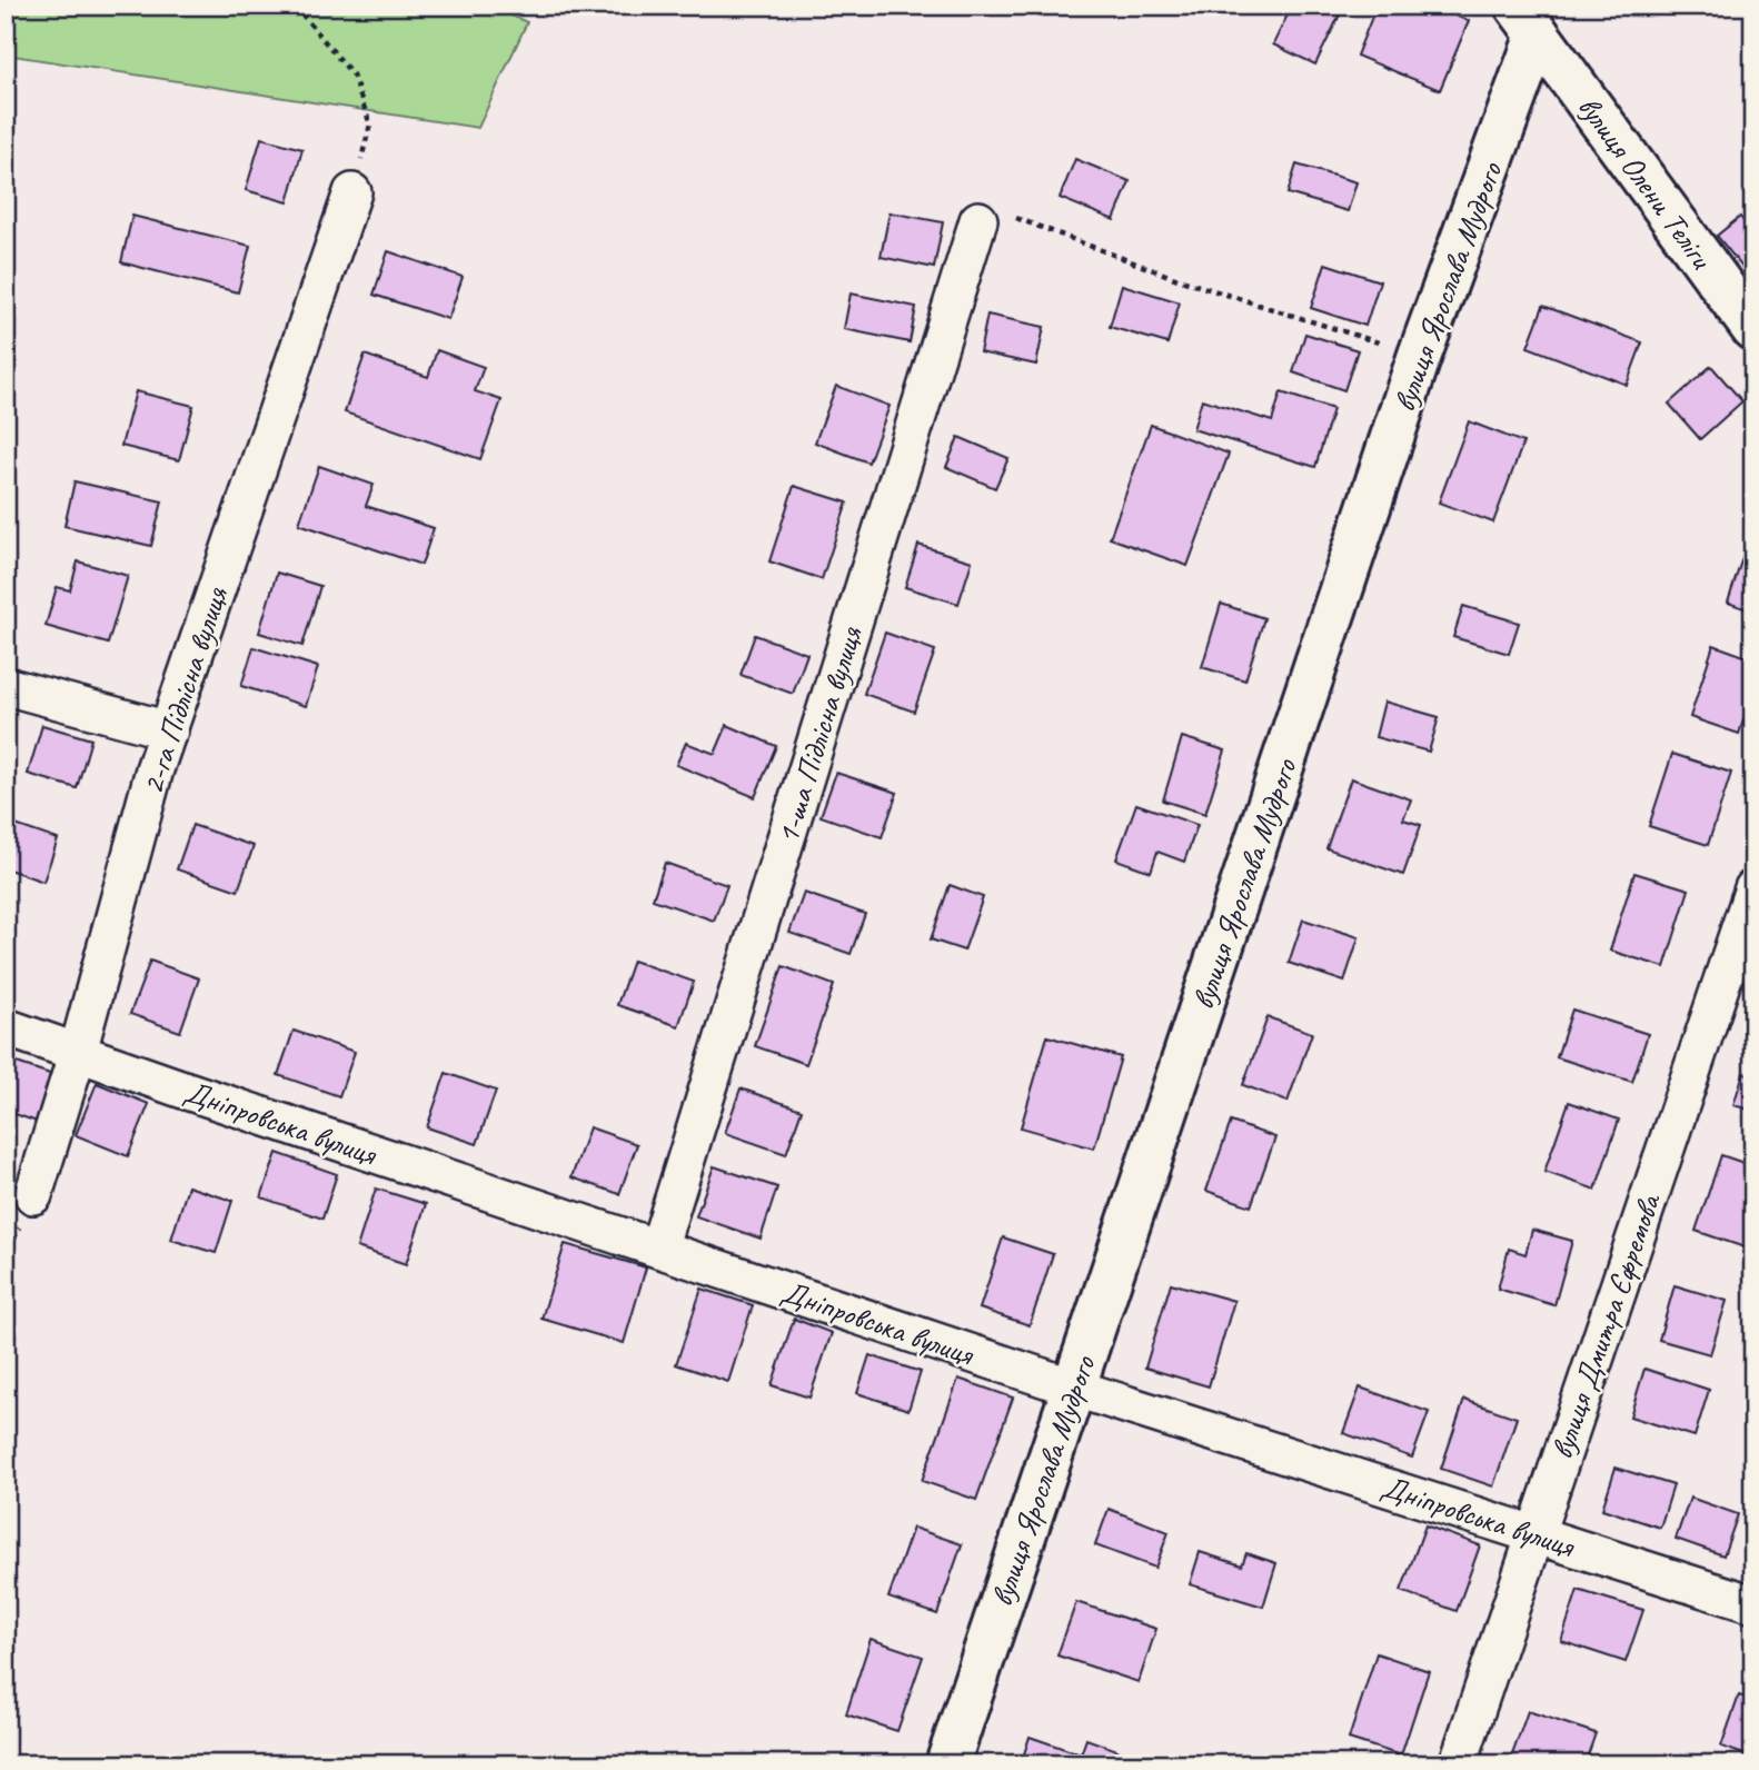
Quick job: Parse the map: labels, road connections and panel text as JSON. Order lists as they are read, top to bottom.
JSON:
{
  "streets": {
    "street": [
      "вулиця Олени Теліги",
      "вулиця Ярослава Мудрого",
      "2-га Підлісна вулиця",
      "1-ша Підлісна вулиця",
      "Дніпровська вулиця",
      "вулиця Дмитра Єфремова"
    ]
  },
  "crossings": [
    ["вулиця Олени Теліги", "вулиця Ярослава Мудрого"],
    ["вулиця Ярослава Мудрого", "Дніпровська вулиця"],
    ["2-га Підлісна вулиця", "Дніпровська вулиця"],
    ["1-ша Підлісна вулиця", "Дніпровська вулиця"],
    ["Дніпровська вулиця", "вулиця Дмитра Єфремова"]
  ]
}
